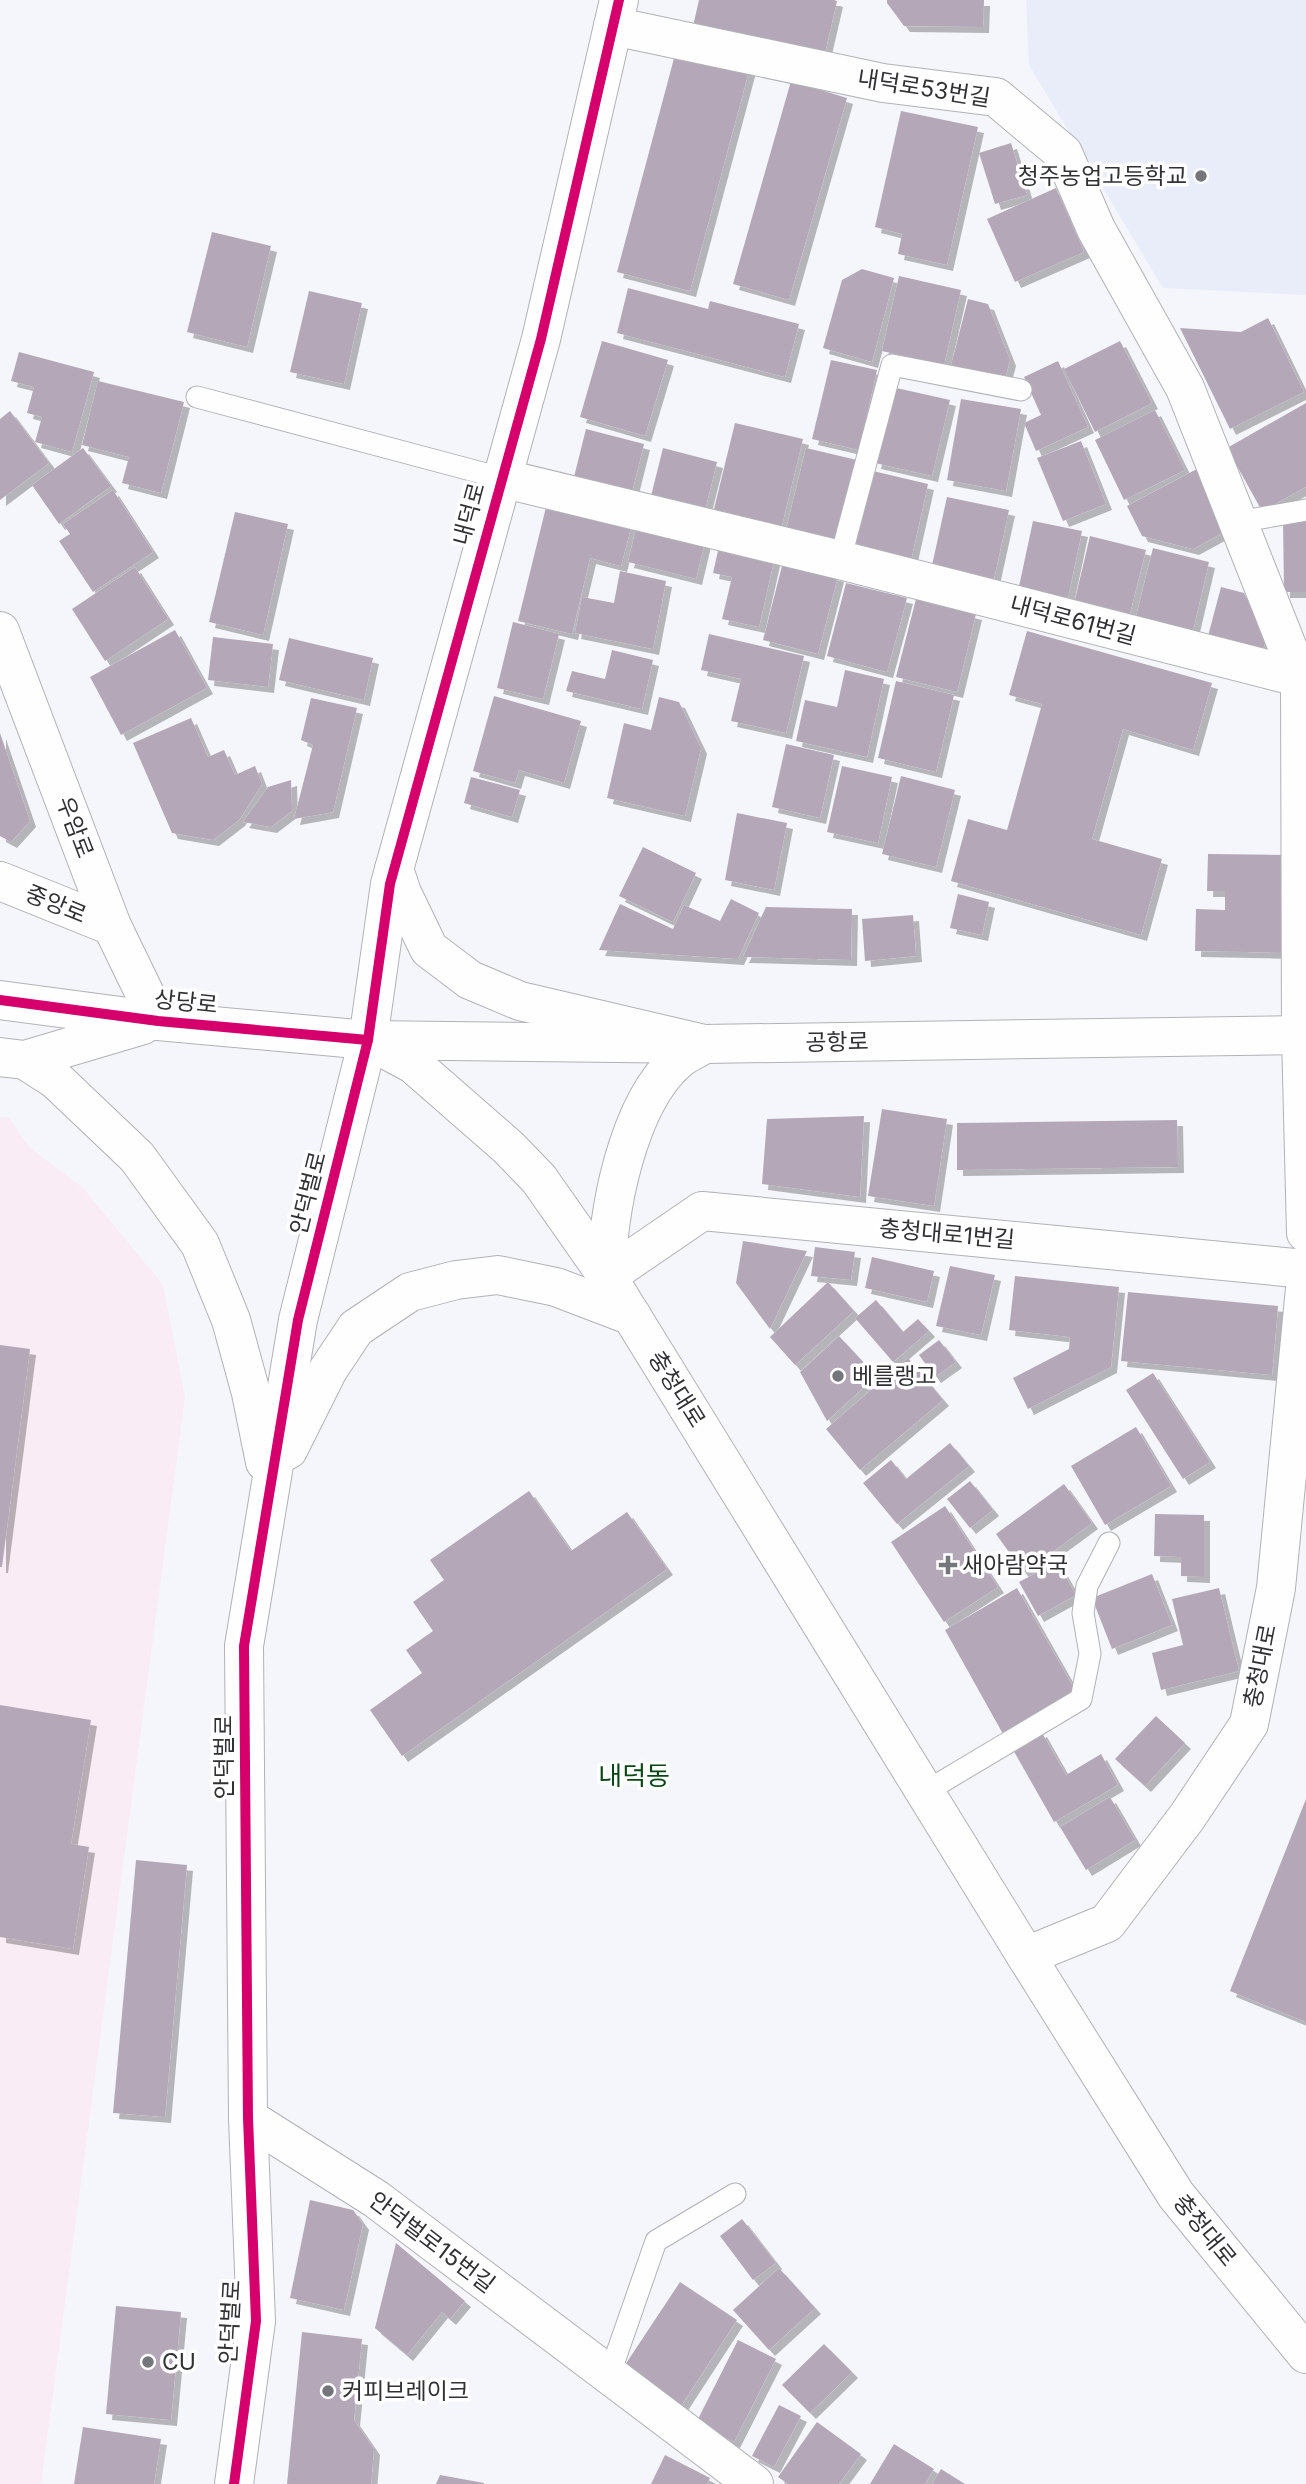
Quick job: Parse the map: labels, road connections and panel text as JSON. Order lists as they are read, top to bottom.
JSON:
{
  "streets": {
    "street": [
      "내덕로53번길",
      "내덕로",
      "내덕로61번길",
      "우암로",
      "중앙로",
      "상당로",
      "공항로",
      "안덕벌로",
      "충청대로1번길",
      "충청대로",
      "안덕벌로15번길"
    ]
  },
  "crossings": [
    ["내덕로53번길", "내덕로"],
    ["내덕로53번길", "내덕로61번길"],
    ["내덕로", "내덕로61번길"],
    ["내덕로", "상당로"],
    ["내덕로", "공항로"],
    ["내덕로", "안덕벌로"],
    ["내덕로", "충청대로"],
    ["우암로", "중앙로"],
    ["우암로", "상당로"],
    ["상당로", "공항로"],
    ["상당로", "안덕벌로"],
    ["상당로", "충청대로"],
    ["공항로", "안덕벌로"],
    ["공항로", "충청대로"],
    ["안덕벌로", "충청대로"],
    ["안덕벌로", "안덕벌로15번길"],
    ["충청대로1번길", "충청대로"]
  ],
  "districts": ["내덕동"],
  "places": {
    "other": [
      "청주농업고등학교",
      "베를랭고",
      "CU",
      "커피브레이크"
    ],
    "health": ["새아람약국"]
  }
}
